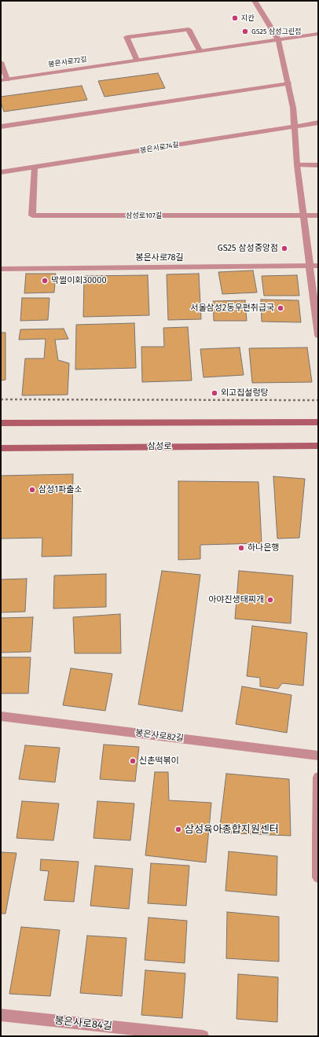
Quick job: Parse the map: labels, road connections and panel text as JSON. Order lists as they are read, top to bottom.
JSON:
{
  "streets": {
    "main road": ["삼성로"],
    "street": [
      "봉은사로72길",
      "봉은사로74길",
      "삼성로107길",
      "봉은사로78길",
      "봉은사로82길",
      "봉은사로84길"
    ]
  },
  "crossings": [
    ["봉은사로74길", "삼성로107길"]
  ],
  "places": [
    "지칸",
    "GS25 삼성그린점",
    "GS25 삼성중앙점",
    "막썰이회30000",
    "서울삼성2동우편취급국",
    "외고집설렁탕",
    "삼성1파출소",
    "하나은행",
    "아야진생태찌개",
    "신촌떡볶이",
    "삼성육아종합지원센터"
  ]
}
